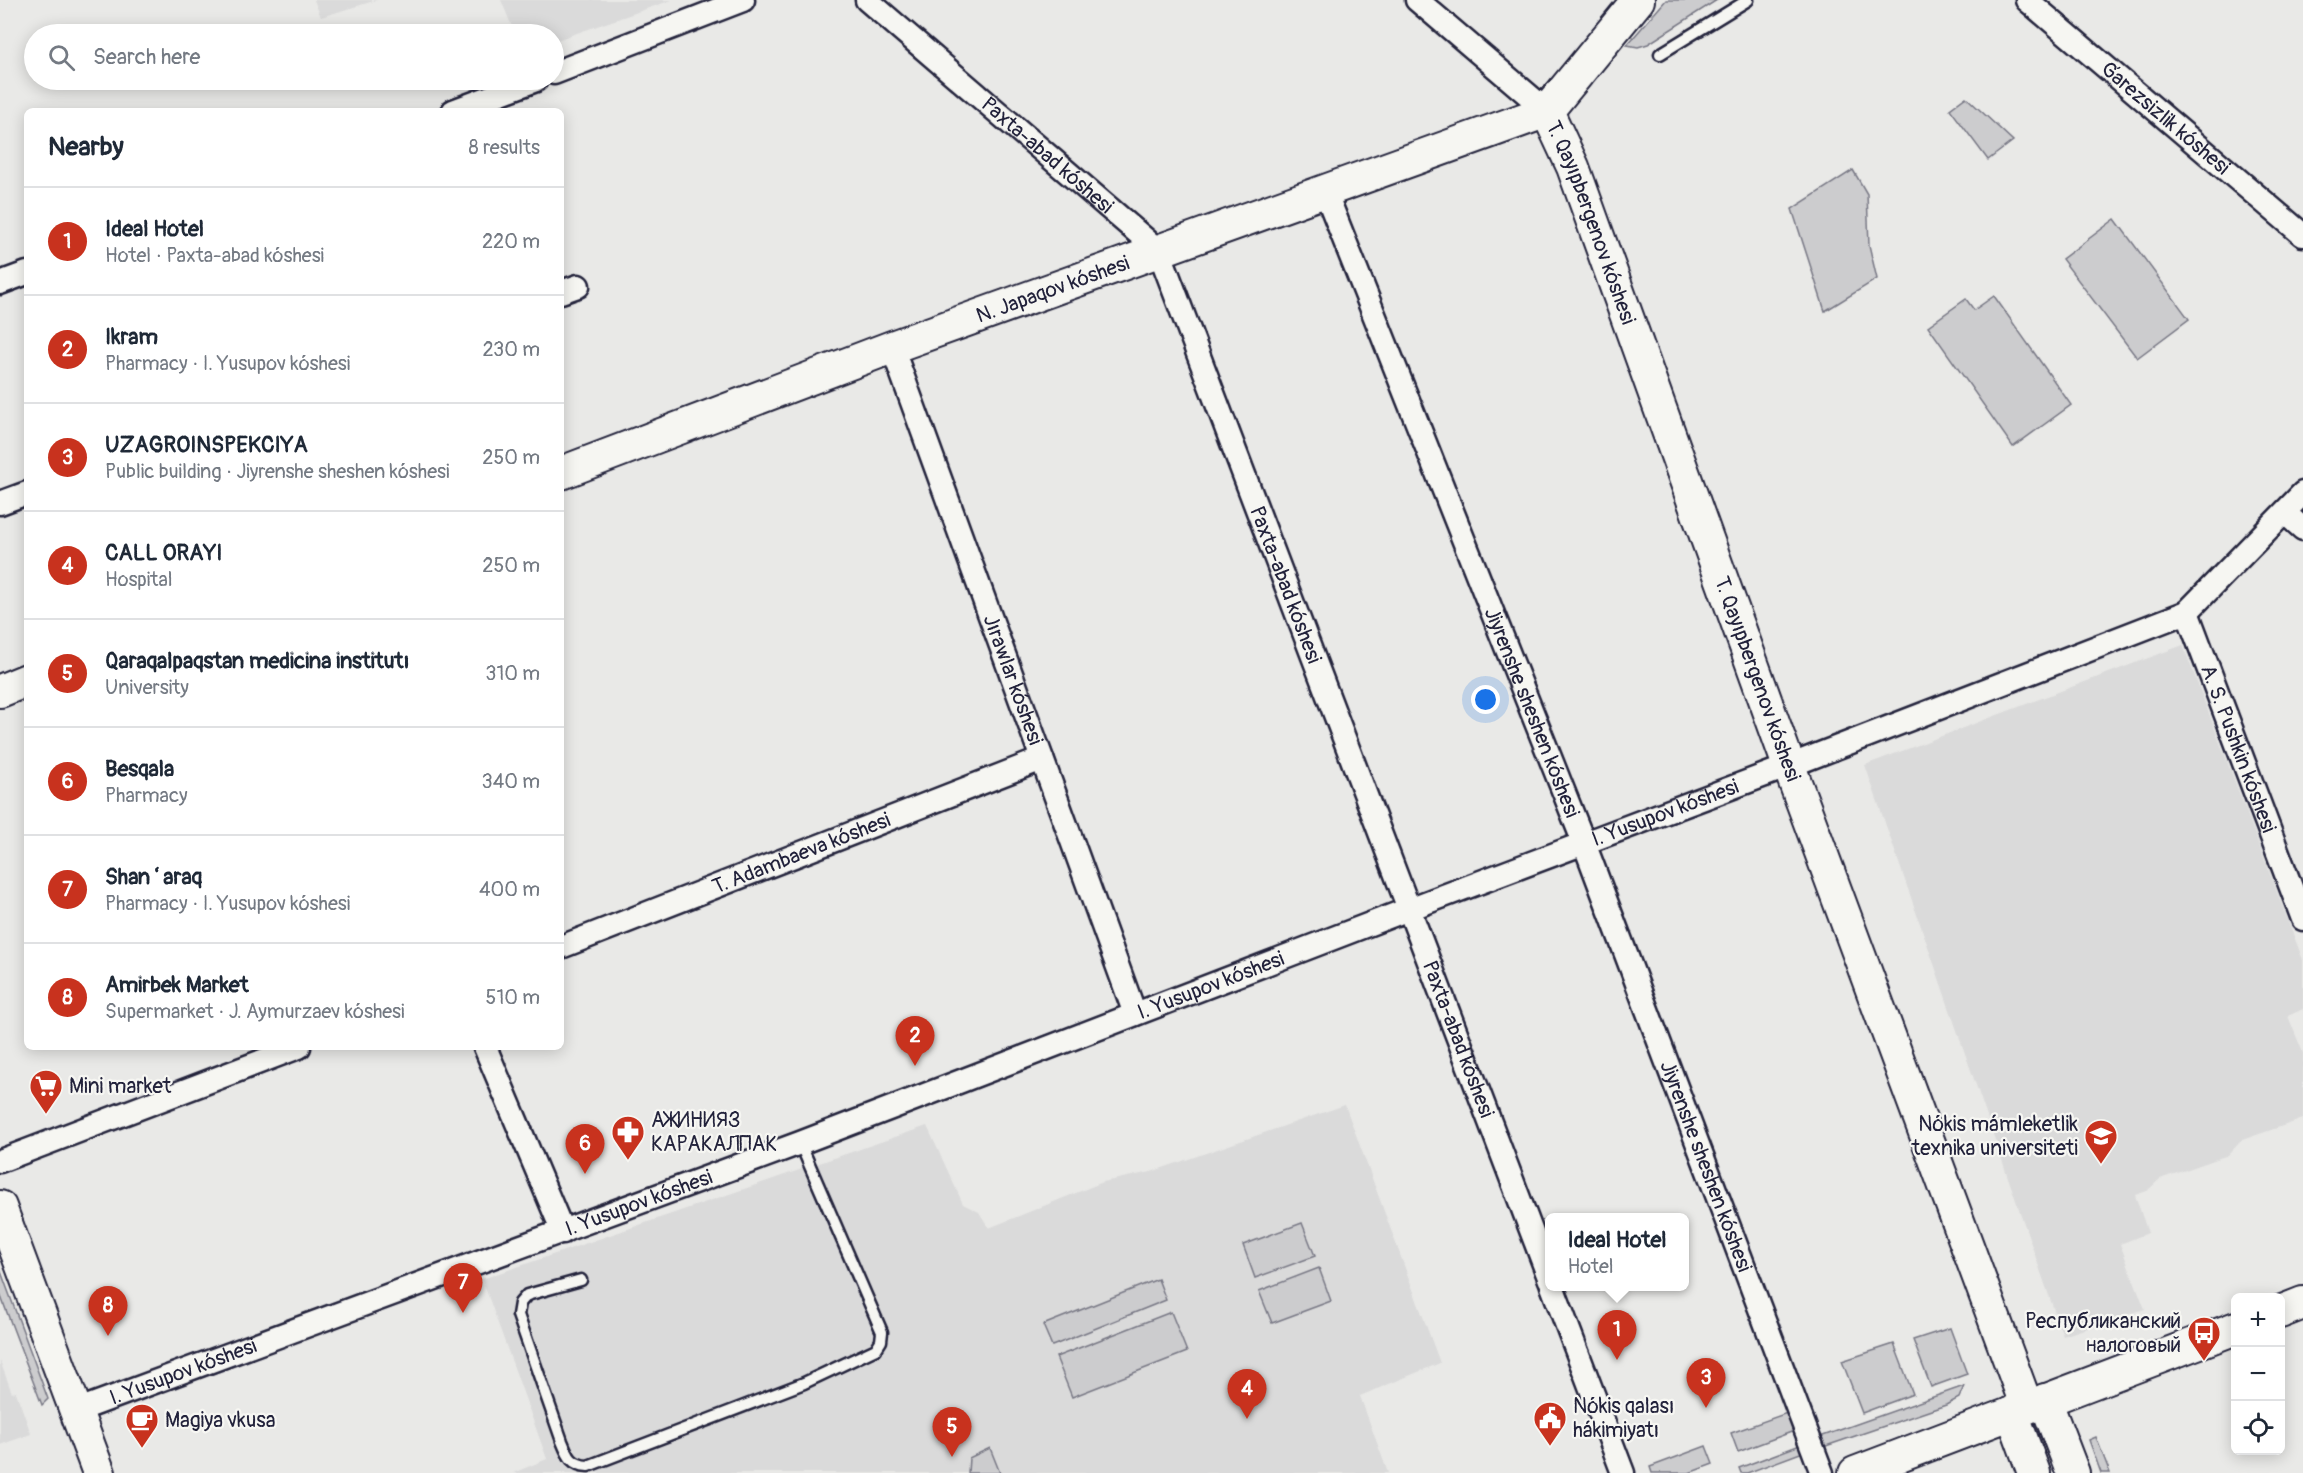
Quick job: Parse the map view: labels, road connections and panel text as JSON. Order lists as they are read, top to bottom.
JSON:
{
  "streets": {
    "main road": ["T. Qayıpbergenov kóshesi", "N. Japaqov kóshesi"],
    "street": [
      "Ǵarezsizlik kóshesi",
      "Paxta-abad kóshesi",
      "Jırawlar kóshesi",
      "Jiyrenshe sheshen kóshesi",
      "A. S. Pushkin kóshesi",
      "I. Yusupov kóshesi",
      "T. Adambaeva kóshesi"
    ]
  },
  "crossings": [
    ["Paxta-abad kóshesi", "N. Japaqov kóshesi"],
    ["Paxta-abad kóshesi", "I. Yusupov kóshesi"],
    ["T. Qayıpbergenov kóshesi", "N. Japaqov kóshesi"],
    ["T. Qayıpbergenov kóshesi", "I. Yusupov kóshesi"],
    ["N. Japaqov kóshesi", "Jırawlar kóshesi"],
    ["N. Japaqov kóshesi", "Jiyrenshe sheshen kóshesi"],
    ["Jırawlar kóshesi", "I. Yusupov kóshesi"],
    ["Jırawlar kóshesi", "T. Adambaeva kóshesi"],
    ["Jiyrenshe sheshen kóshesi", "I. Yusupov kóshesi"],
    ["A. S. Pushkin kóshesi", "I. Yusupov kóshesi"]
  ],
  "places": {
    "supermarket": ["Mini market"],
    "pharmacy": ["АЖИНИЯЗ КАРАКАЛПАК"],
    "school or university": ["Nókis mámleketlik texnika universiteti"],
    "bus stop": ["Республиканский налоговый"],
    "public building": ["Nókis qalası hákimiyatı"],
    "cafe": ["Magiya vkusa"]
  },
  "page": {
    "search": "Search here",
    "heading": ["Nearby", "8 results"],
    "list": [
      {
        "mark": "1",
        "name": "Ideal Hotel",
        "note": "Hotel · Paxta-abad kóshesi",
        "value": "220 m"
      },
      {
        "mark": "2",
        "name": "Ikram",
        "note": "Pharmacy · I. Yusupov kóshesi",
        "value": "230 m"
      },
      {
        "mark": "3",
        "name": "UZAGROINSPEKCIYA",
        "note": "Public building · Jiyrenshe sheshen kóshesi",
        "value": "250 m"
      },
      {
        "mark": "4",
        "name": "CALL ORAYI",
        "note": "Hospital",
        "value": "250 m"
      },
      {
        "mark": "5",
        "name": "Qaraqalpaqstan medicina institutı",
        "note": "University",
        "value": "310 m"
      },
      {
        "mark": "6",
        "name": "Besqala",
        "note": "Pharmacy",
        "value": "340 m"
      },
      {
        "mark": "7",
        "name": "Shanʻaraq",
        "note": "Pharmacy · I. Yusupov kóshesi",
        "value": "400 m"
      },
      {
        "mark": "8",
        "name": "Amirbek Market",
        "note": "Supermarket · J. Aymurzaev kóshesi",
        "value": "510 m"
      }
    ],
    "pins": [
      "2",
      "6",
      "7",
      "8",
      "1",
      "3",
      "4",
      "5"
    ],
    "popup": ["Ideal Hotel", "Hotel"],
    "map_buttons": ["+", "−"]
  }
}
